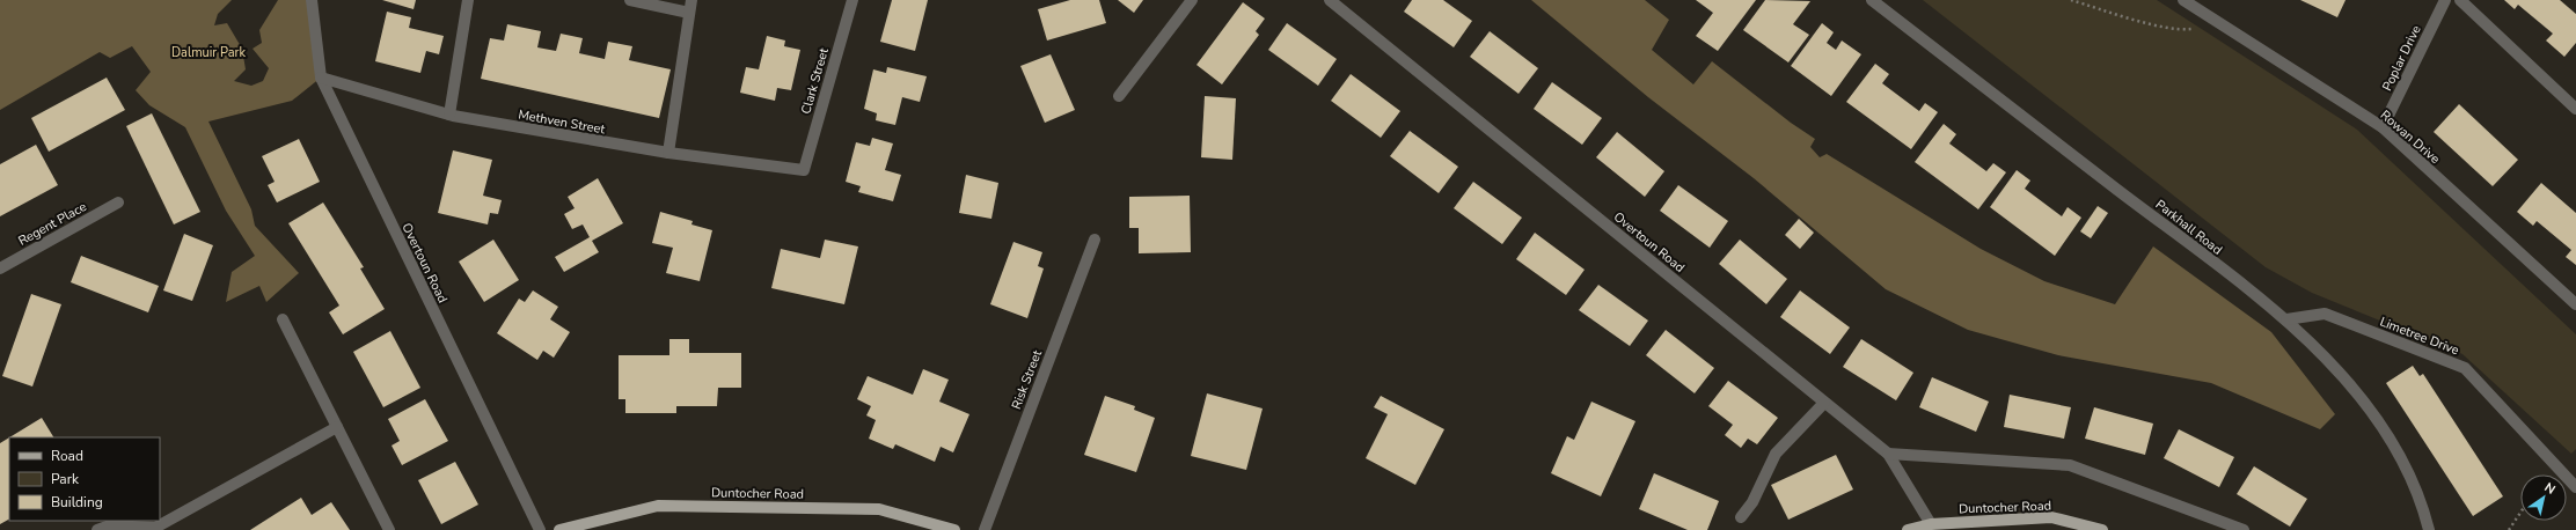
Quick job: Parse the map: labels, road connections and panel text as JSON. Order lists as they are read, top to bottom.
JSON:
{
  "streets": {
    "main road": ["Duntocher Road"],
    "street": [
      "Poplar Drive",
      "Clark Street",
      "Methven Street",
      "Rowan Drive",
      "Regent Place",
      "Parkhall Road",
      "Overtoun Road",
      "Limetree Drive",
      "Risk Street"
    ]
  },
  "crossings": [
    ["Poplar Drive", "Rowan Drive"],
    ["Clark Street", "Methven Street"],
    ["Methven Street", "Overtoun Road"],
    ["Parkhall Road", "Limetree Drive"],
    ["Overtoun Road", "Duntocher Road"]
  ],
  "parks": ["Dalmuir Park"],
  "legend": ["Road", "Park", "Building"],
  "north": "top right"
}
